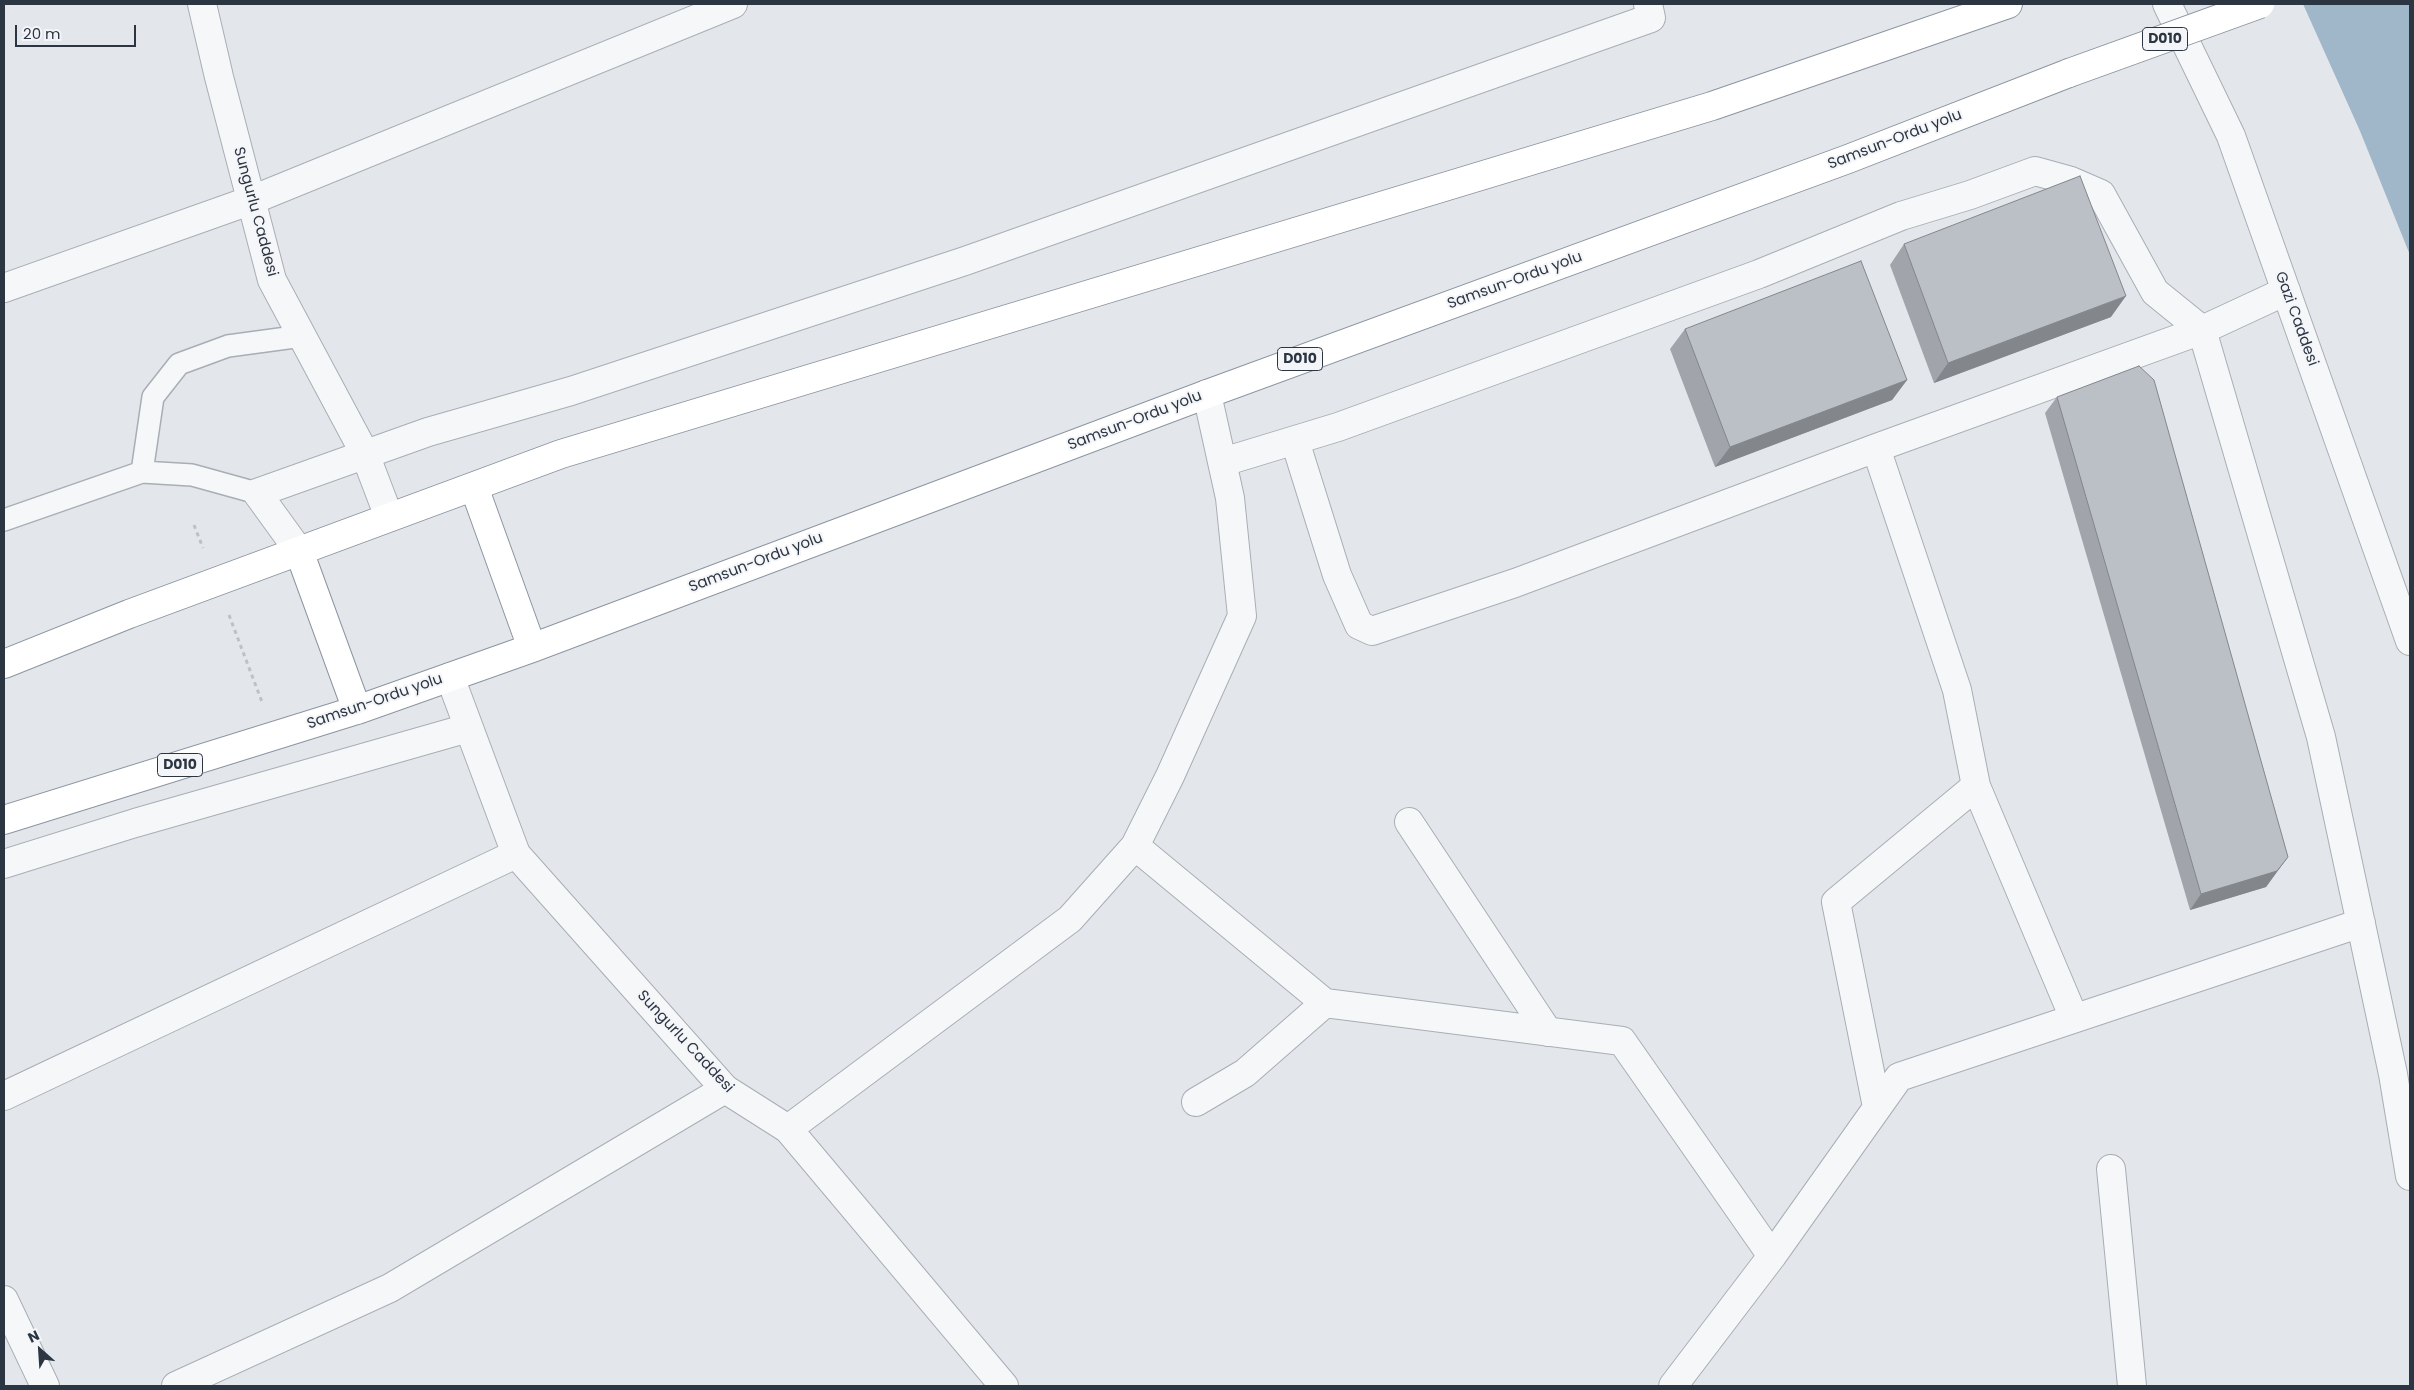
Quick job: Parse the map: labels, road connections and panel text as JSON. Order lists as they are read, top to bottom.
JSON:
{
  "streets": {
    "highway": ["D010", "Samsun-Ordu yolu"],
    "street": ["Sungurlu Caddesi", "Gazi Caddesi"]
  },
  "crossings": [
    ["Samsun-Ordu yolu", "Sungurlu Caddesi"]
  ],
  "scale_bar": "20 m",
  "north": "top left"
}
